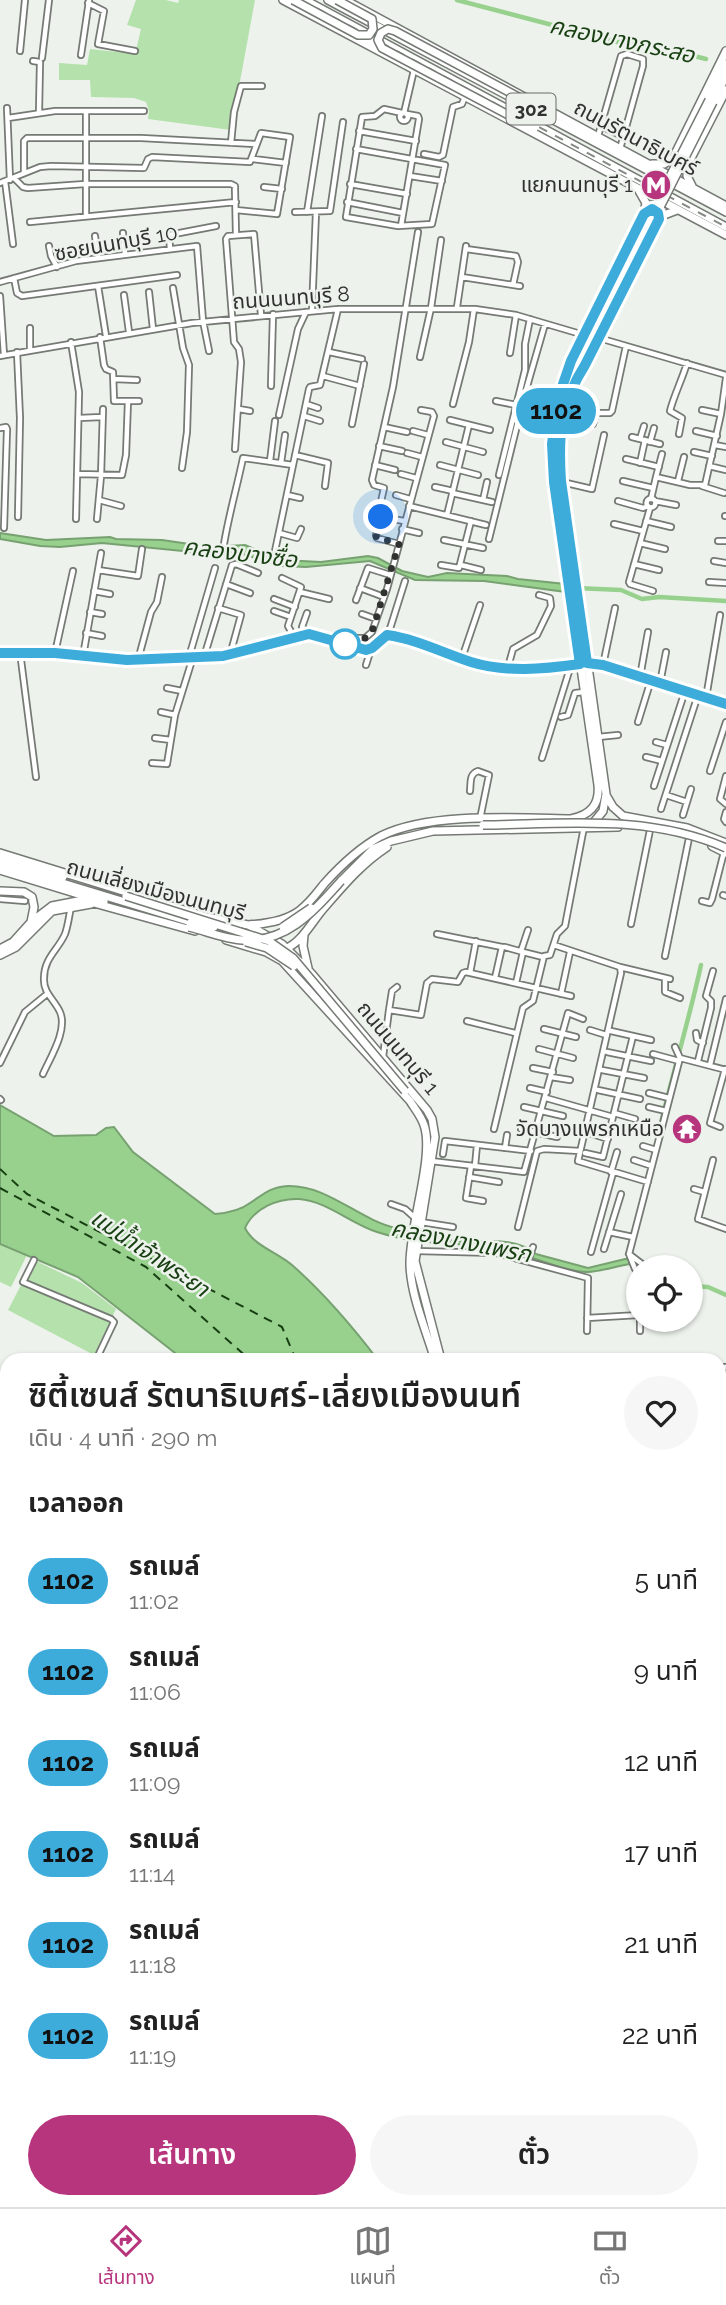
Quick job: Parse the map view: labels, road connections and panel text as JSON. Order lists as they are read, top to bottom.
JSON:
{
  "streets": {
    "main road": [
      "302",
      "ถนนรัตนาธิเบศร์",
      "ถนนเลี่ยงเมืองนนทบุรี",
      "ถนนนนทบุรี 1"
    ],
    "street": ["ซอยนนทบุรี 10", "ถนนนนทบุรี 8"]
  },
  "crossings": [
    ["ซอยนนทบุรี 10", "ถนนนนทบุรี 8"],
    ["ถนนเลี่ยงเมืองนนทบุรี", "ถนนนนทบุรี 1"]
  ],
  "water": [
    "คลองบางกระสอ",
    "คลองบางซื่อ",
    "คลองบางแพรก",
    "แม่น้ำเจ้าพระยา"
  ],
  "places": {
    "metro station": ["แยกนนทบุรี 1"],
    "temple": ["วัดบางแพรกเหนือ"]
  },
  "lines": ["bus line 1102"],
  "page": {
    "on_map": "1102",
    "heading": [
      ["ซิตี้เซนส์ รัตนาธิเบศร์-เลี่ยงเมืองนนท์", "เดิน · 4 นาที · 290 m"],
      "เวลาออก"
    ],
    "list": [
      {
        "mark": "1102",
        "name": "รถเมล์",
        "note": "11:02",
        "value": "5 นาที"
      },
      {
        "mark": "1102",
        "name": "รถเมล์",
        "note": "11:06",
        "value": "9 นาที"
      },
      {
        "mark": "1102",
        "name": "รถเมล์",
        "note": "11:09",
        "value": "12 นาที"
      },
      {
        "mark": "1102",
        "name": "รถเมล์",
        "note": "11:14",
        "value": "17 นาที"
      },
      {
        "mark": "1102",
        "name": "รถเมล์",
        "note": "11:18",
        "value": "21 นาที"
      },
      {
        "mark": "1102",
        "name": "รถเมล์",
        "note": "11:19",
        "value": "22 นาที"
      }
    ],
    "buttons": ["เส้นทาง", "ตั๋ว"],
    "tabs": ["เส้นทาง", "แผนที่", "ตั๋ว"]
  }
}
